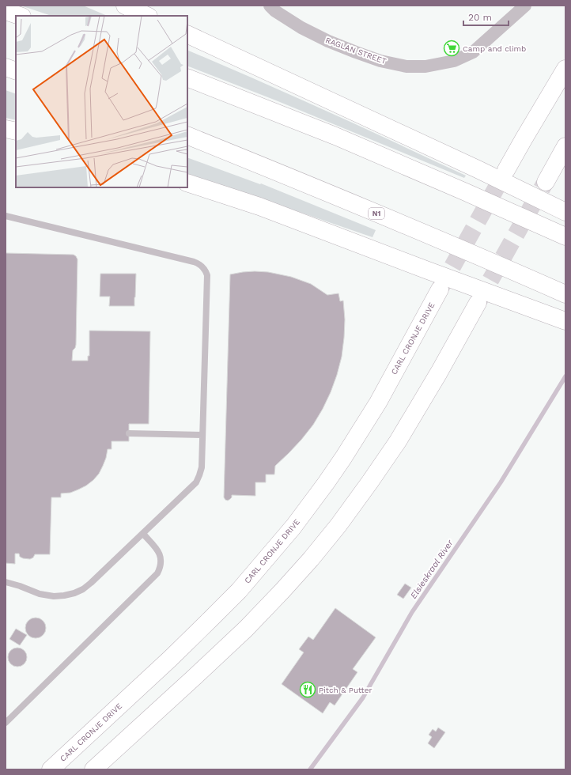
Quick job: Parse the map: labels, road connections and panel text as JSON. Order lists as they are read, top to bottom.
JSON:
{
  "streets": {
    "main road": ["N1", "CARL CRONJE DRIVE"],
    "street": ["RAGLAN STREET"]
  },
  "water": ["Elsieskraal River"],
  "places": {
    "supermarket": ["Camp and climb"],
    "restaurant": ["Pitch & Putter"]
  },
  "scale_bar": "20 m"
}
